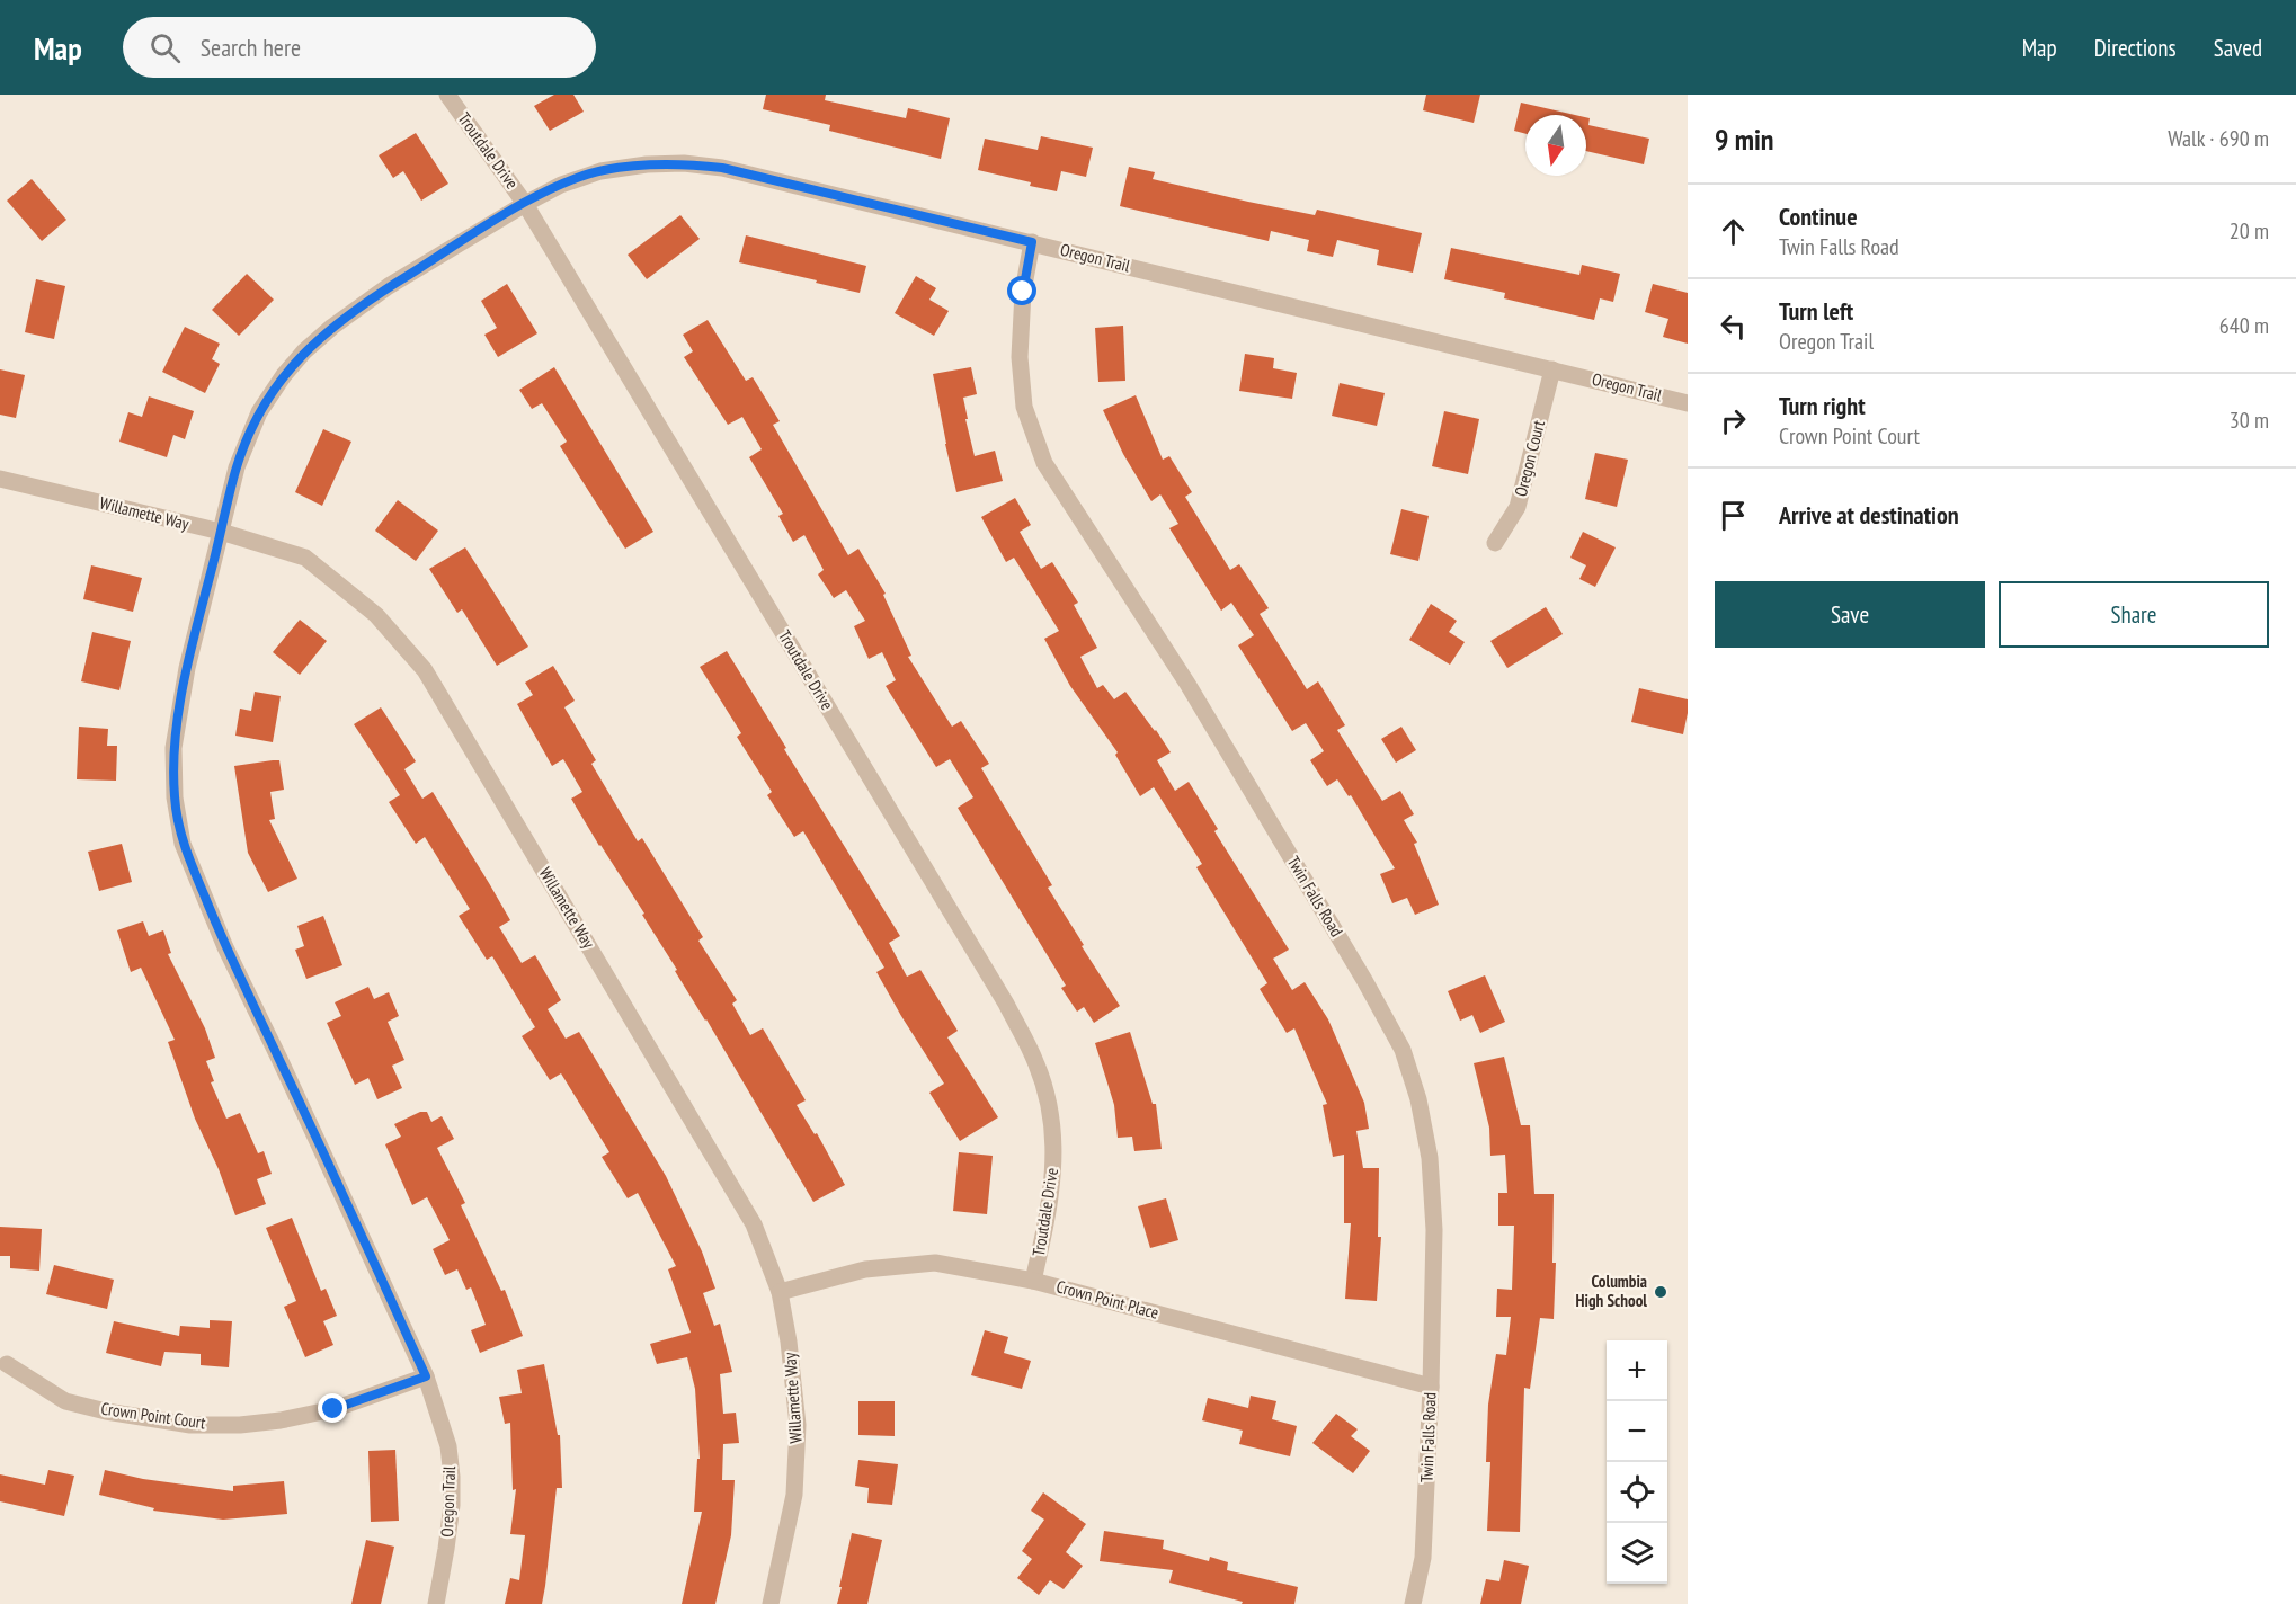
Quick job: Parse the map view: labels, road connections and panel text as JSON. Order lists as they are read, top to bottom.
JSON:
{
  "streets": {
    "street": [
      "Troutdale Drive",
      "Oregon Trail",
      "Oregon Court",
      "Willamette Way",
      "Twin Falls Road",
      "Crown Point Place",
      "Crown Point Court"
    ]
  },
  "crossings": [
    ["Troutdale Drive", "Oregon Trail"],
    ["Troutdale Drive", "Crown Point Place"],
    ["Oregon Trail", "Oregon Court"],
    ["Oregon Trail", "Willamette Way"],
    ["Oregon Trail", "Twin Falls Road"],
    ["Oregon Trail", "Crown Point Court"],
    ["Willamette Way", "Crown Point Place"],
    ["Twin Falls Road", "Crown Point Place"]
  ],
  "places": ["Columbia High School"],
  "north": "bottom",
  "page": {
    "header": "Map",
    "search": "Search here",
    "nav": ["Map", "Directions", "Saved"],
    "heading": ["9 min", "Walk · 690 m"],
    "list": [
      ["Continue", "Twin Falls Road", "20 m"],
      ["Turn left", "Oregon Trail", "640 m"],
      ["Turn right", "Crown Point Court", "30 m"],
      "Arrive at destination"
    ],
    "buttons": ["Save", "Share"],
    "map_buttons": ["+", "−"]
  }
}
